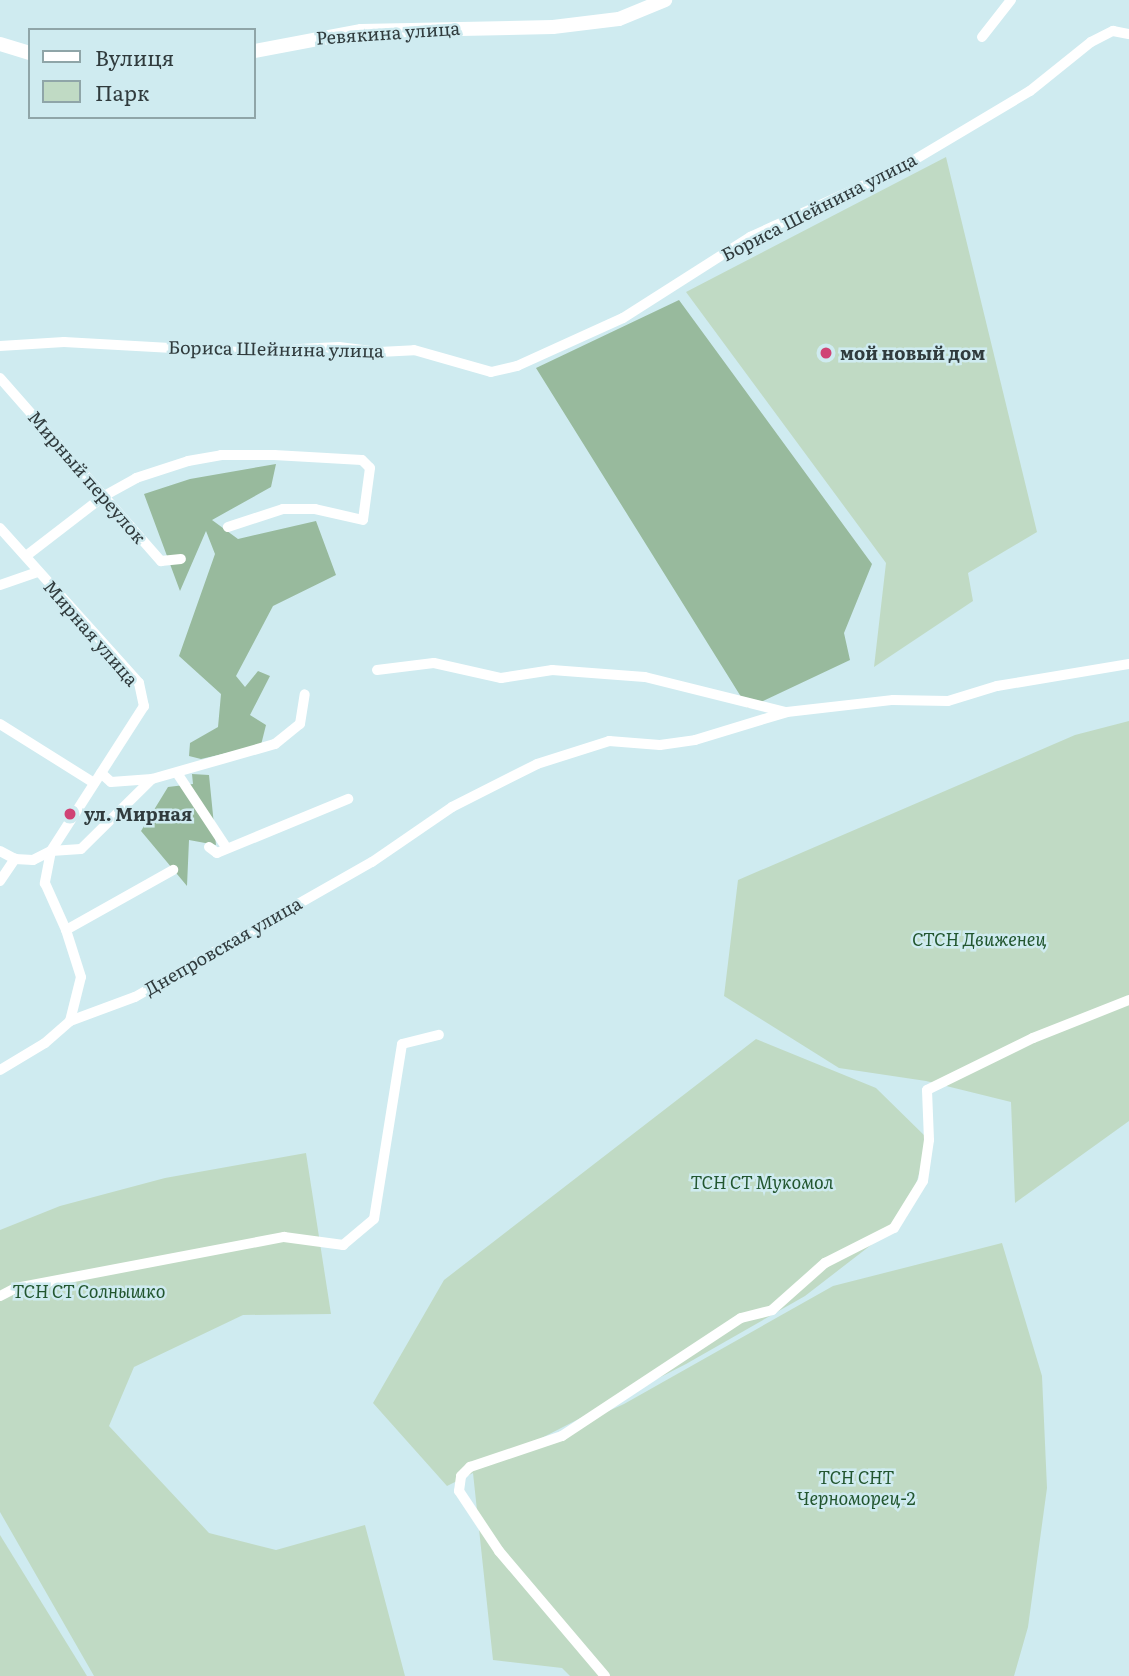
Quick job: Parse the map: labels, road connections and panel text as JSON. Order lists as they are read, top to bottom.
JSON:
{
  "streets": {
    "main road": ["Ревякина улица"],
    "street": [
      "Бориса Шейнина улица",
      "Мирный переулок",
      "Мирная улица",
      "Днепровская улица"
    ]
  },
  "parks": [
    "СТСН Движенец",
    "ТСН СТ Мукомол",
    "ТСН СТ Солнышко",
    "ТСН СНТ Черноморец-2"
  ],
  "places": ["мой новый дом", "ул. Мирная"],
  "legend": ["Вулиця", "Парк"]
}
